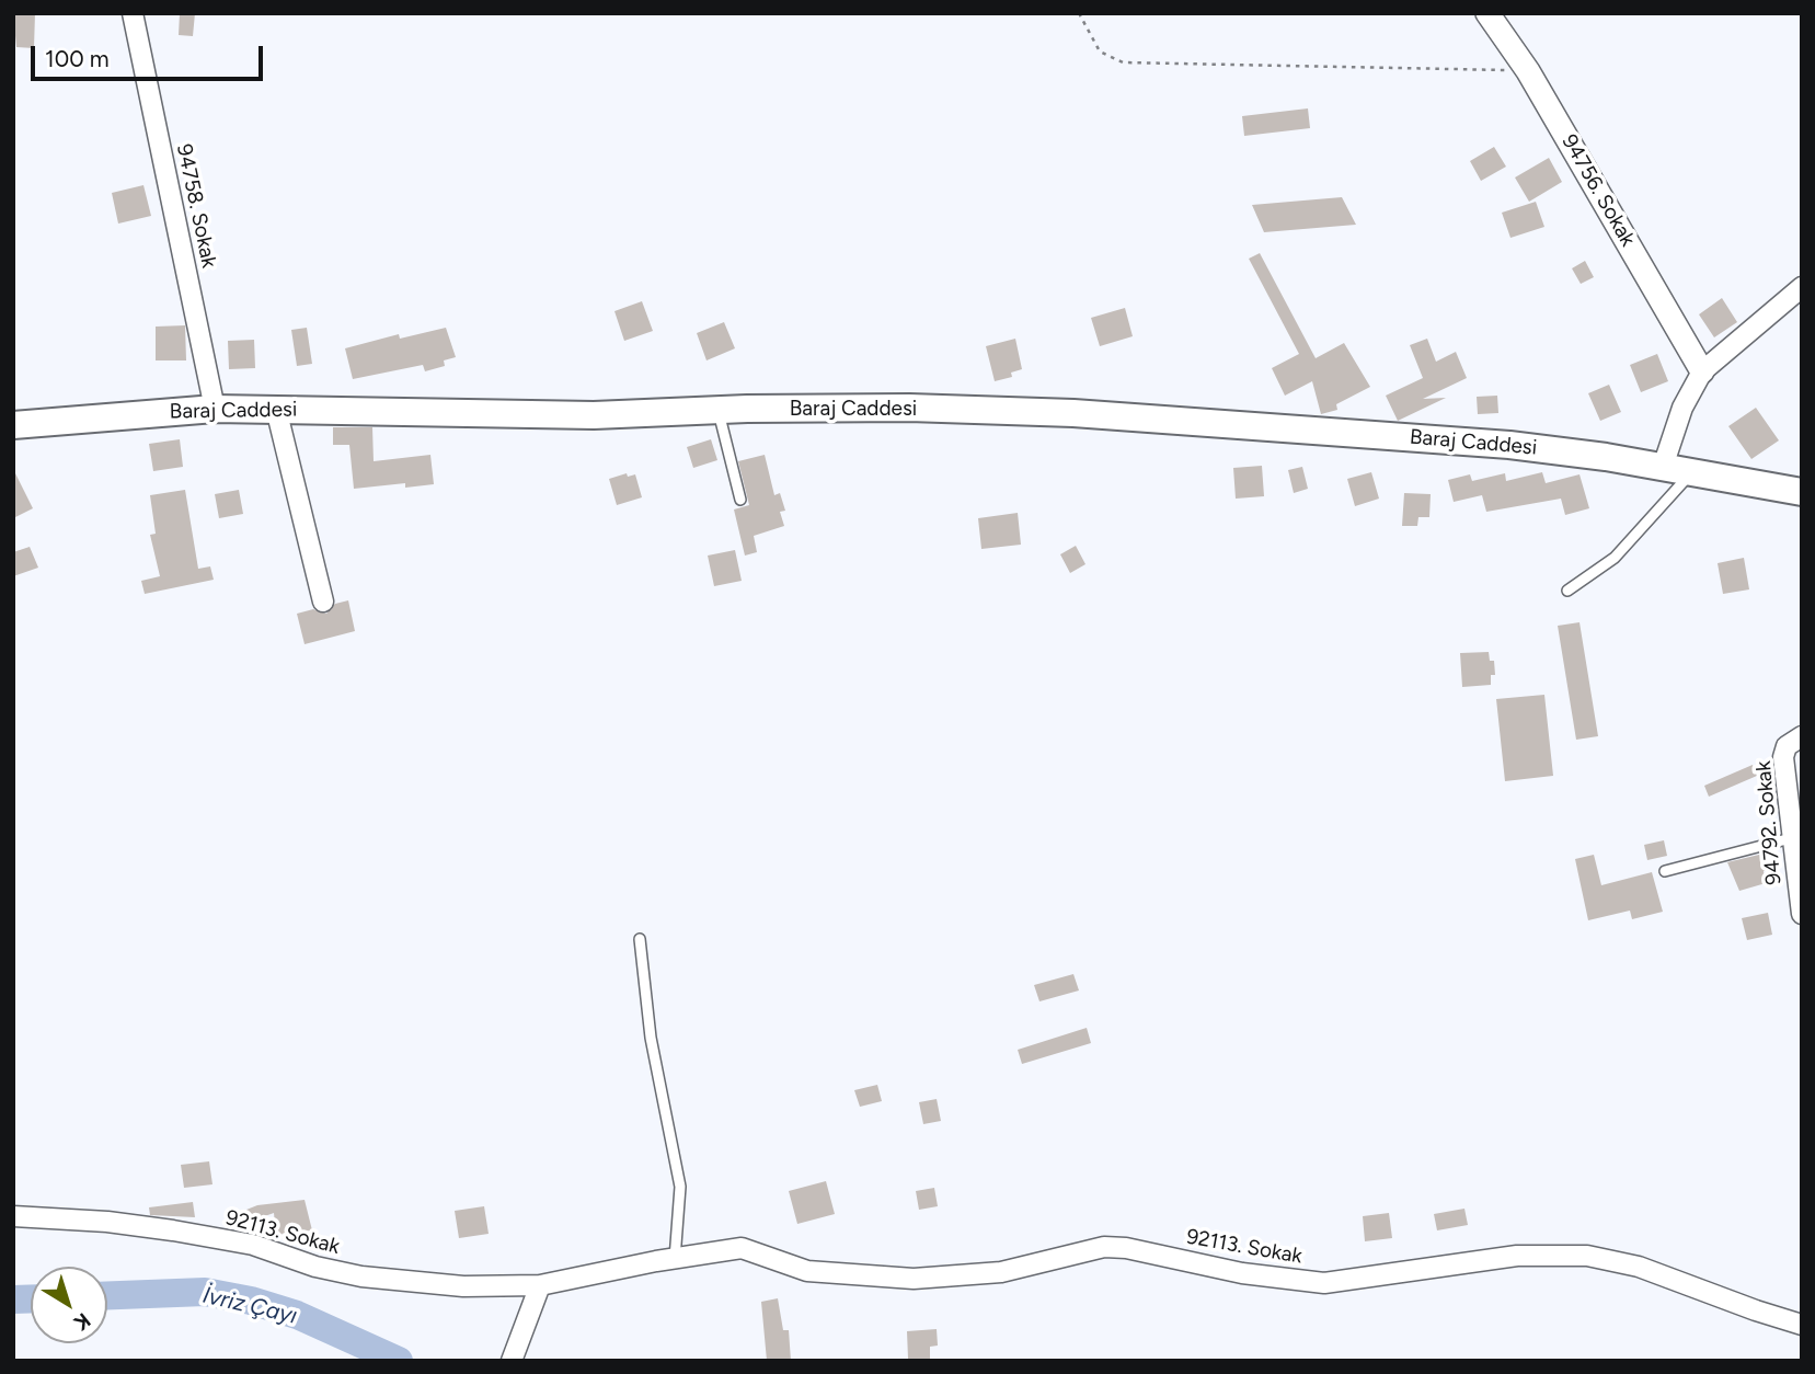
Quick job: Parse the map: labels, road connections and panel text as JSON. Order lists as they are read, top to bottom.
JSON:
{
  "streets": {
    "main road": ["Baraj Caddesi"],
    "street": [
      "94756. Sokak",
      "94758. Sokak",
      "94792. Sokak",
      "92113. Sokak"
    ]
  },
  "crossings": [
    ["94758. Sokak", "Baraj Caddesi"]
  ],
  "water": ["İvriz Çayı"],
  "scale_bar": "100 m",
  "north": "bottom right"
}
